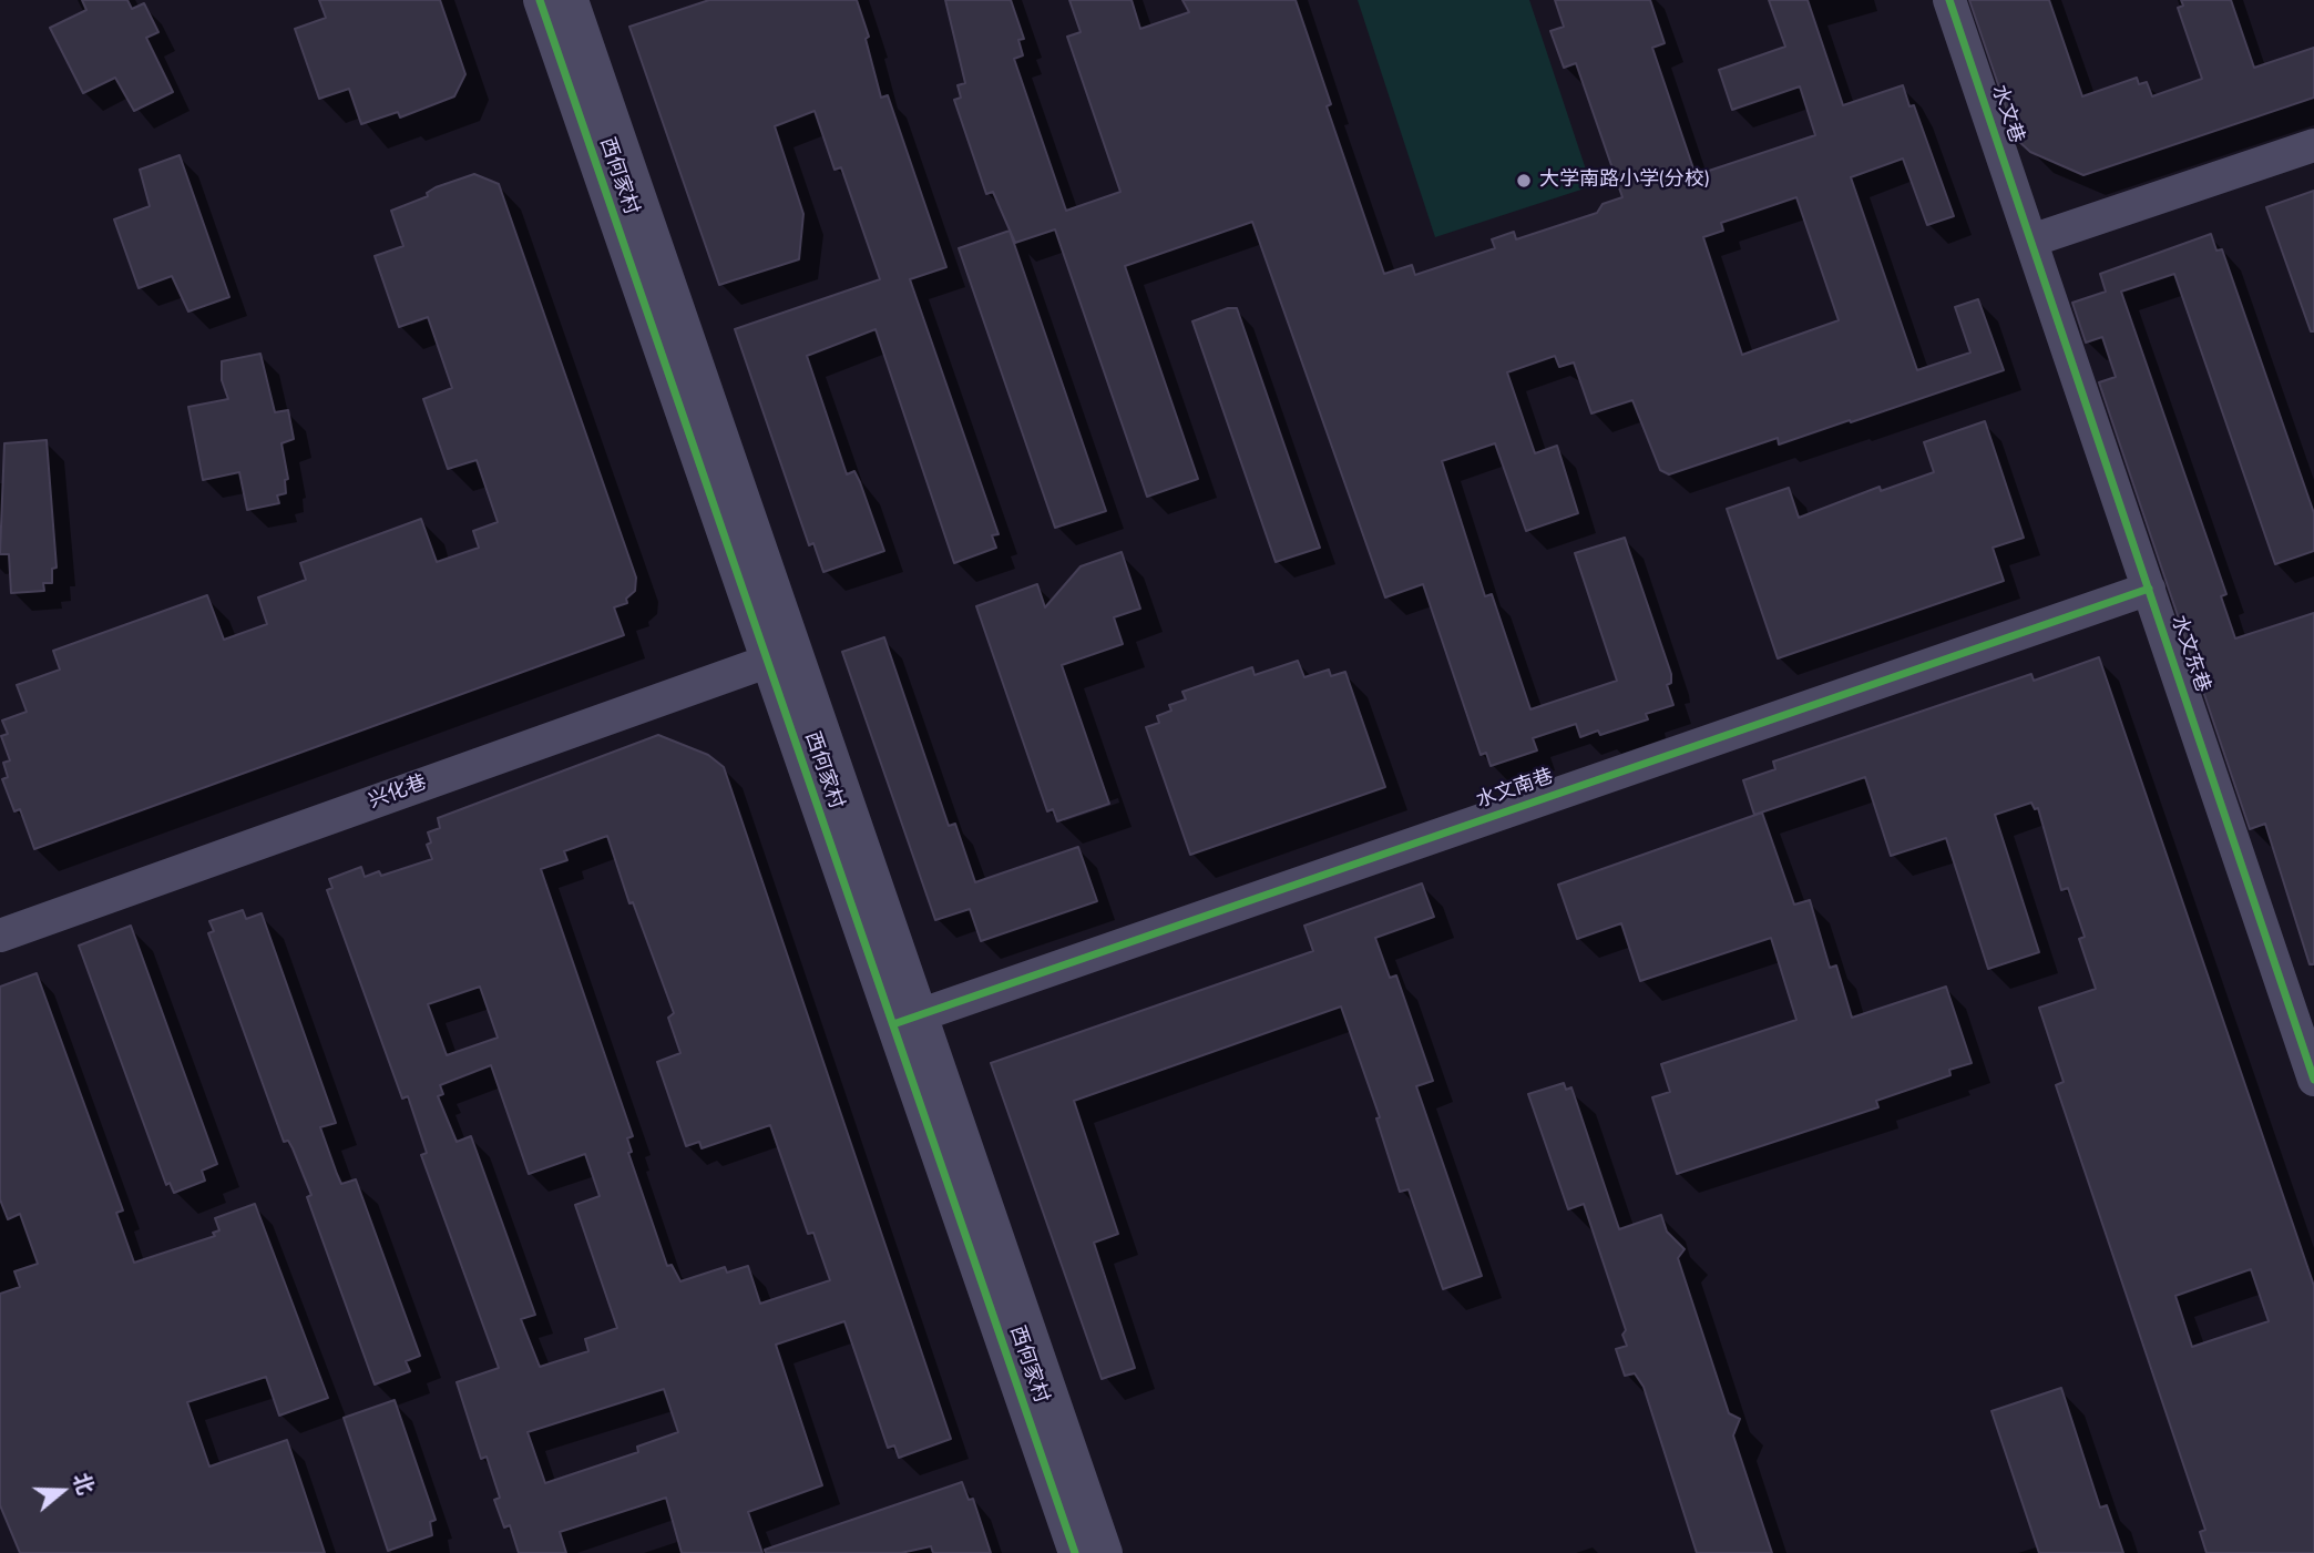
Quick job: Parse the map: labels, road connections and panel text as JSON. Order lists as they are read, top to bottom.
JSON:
{
  "streets": {
    "street": [
      "水文巷",
      "西何家村",
      "水文东巷",
      "水文南巷",
      "兴化巷"
    ]
  },
  "crossings": [
    ["水文巷", "水文东巷"],
    ["西何家村", "水文南巷"],
    ["西何家村", "兴化巷"],
    ["水文东巷", "水文南巷"]
  ],
  "places": ["大学南路小学(分校)"],
  "north": "right"
}
